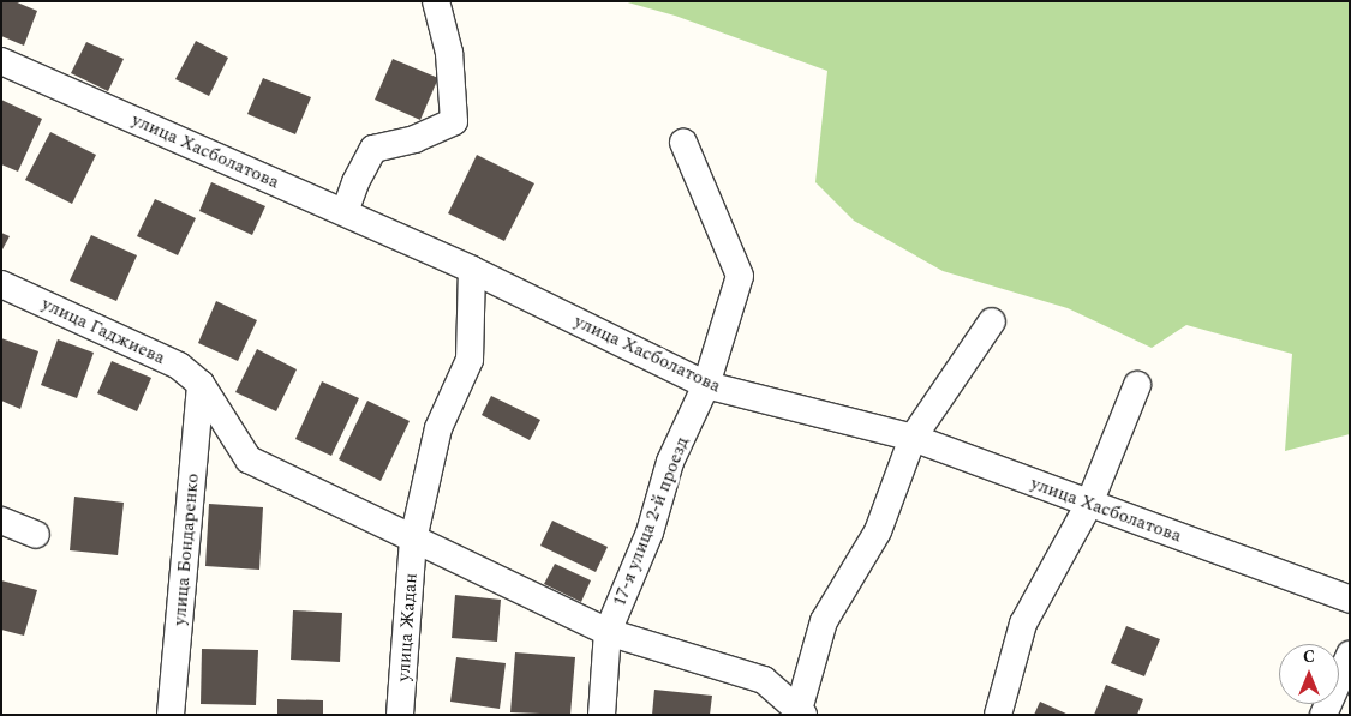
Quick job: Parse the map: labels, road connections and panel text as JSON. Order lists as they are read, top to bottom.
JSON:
{
  "streets": {
    "street": [
      "улица Хасболатова",
      "улица Гаджиева",
      "17-я улица 2-й проезд",
      "улица Бондаренко",
      "улица Жадан"
    ]
  },
  "crossings": [
    ["улица Хасболатова", "17-я улица 2-й проезд"],
    ["улица Хасболатова", "улица Жадан"],
    ["улица Гаджиева", "улица Бондаренко"]
  ],
  "north": "top"
}
